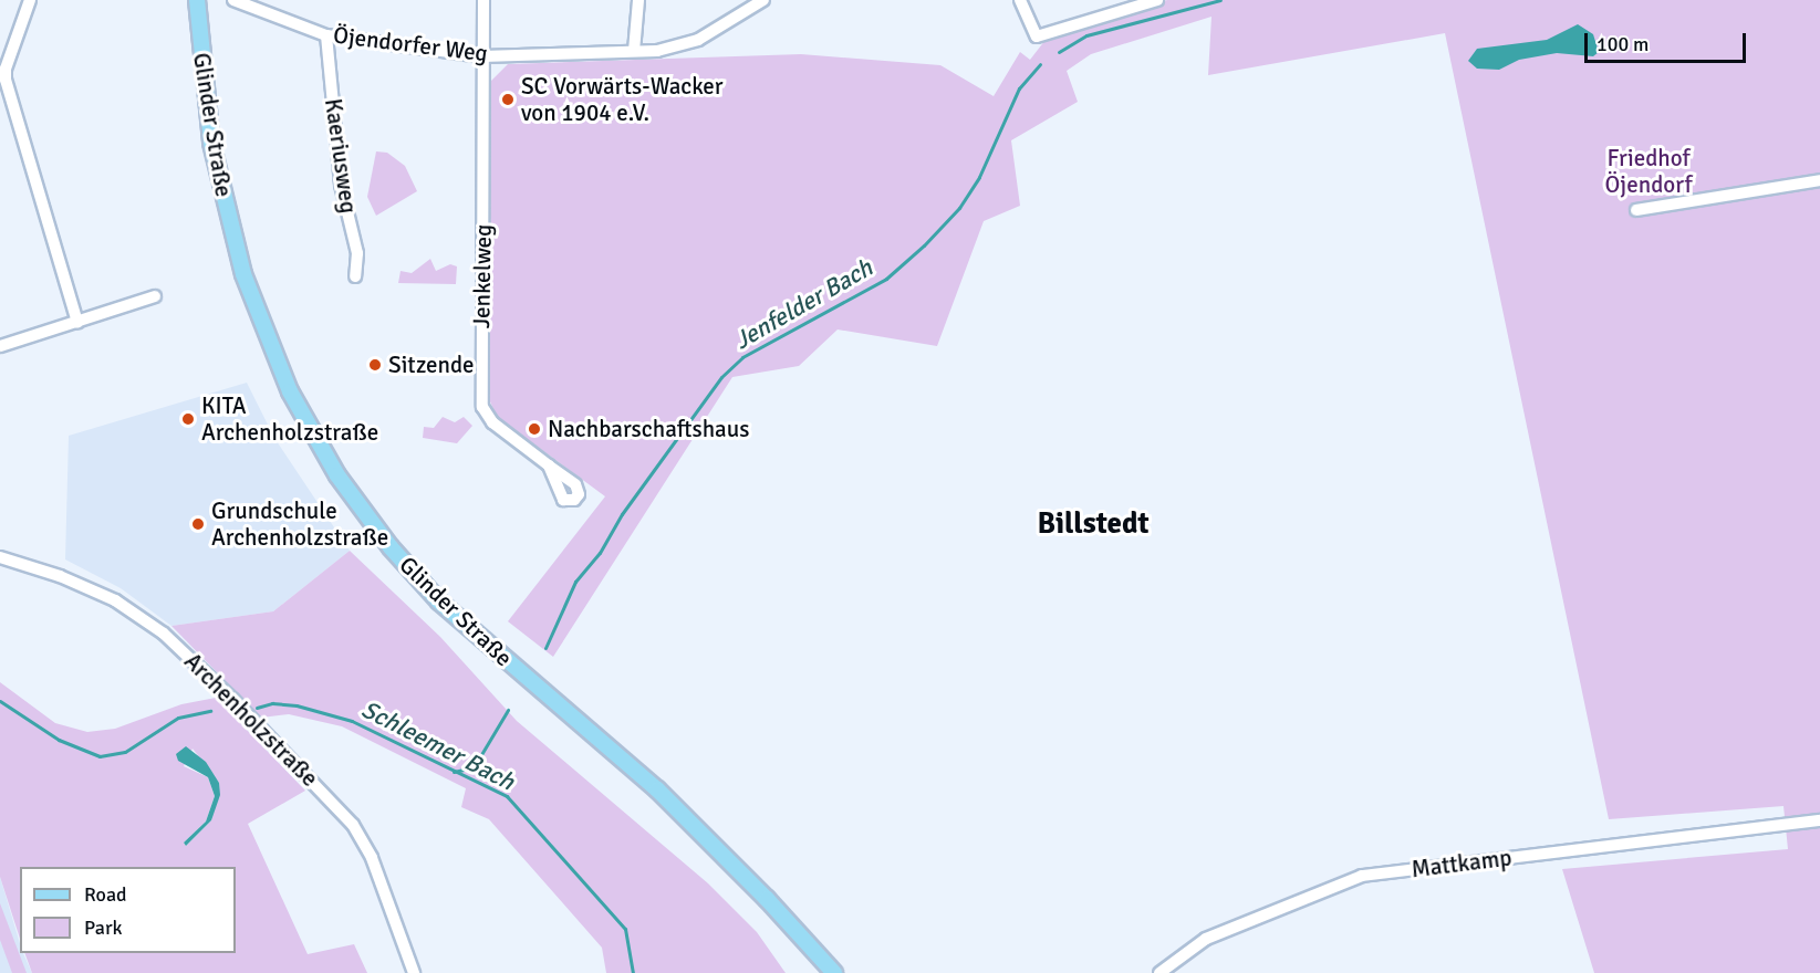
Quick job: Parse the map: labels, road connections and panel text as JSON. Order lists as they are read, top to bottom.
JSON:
{
  "streets": {
    "main road": ["Glinder Straße"],
    "street": [
      "Öjendorfer Weg",
      "Kaeriusweg",
      "Jenkelweg",
      "Archenholzstraße",
      "Mattkamp"
    ]
  },
  "crossings": [
    ["Öjendorfer Weg", "Kaeriusweg"],
    ["Öjendorfer Weg", "Jenkelweg"]
  ],
  "districts": ["Billstedt"],
  "water": ["Jenfelder Bach", "Schleemer Bach"],
  "parks": ["Friedhof Öjendorf"],
  "places": [
    "SC Vorwärts-Wacker von 1904 e.V.",
    "Sitzende",
    "KITA Archenholzstraße",
    "Nachbarschaftshaus",
    "Grundschule Archenholzstraße"
  ],
  "legend": ["Road", "Park"],
  "scale_bar": "100 m"
}
